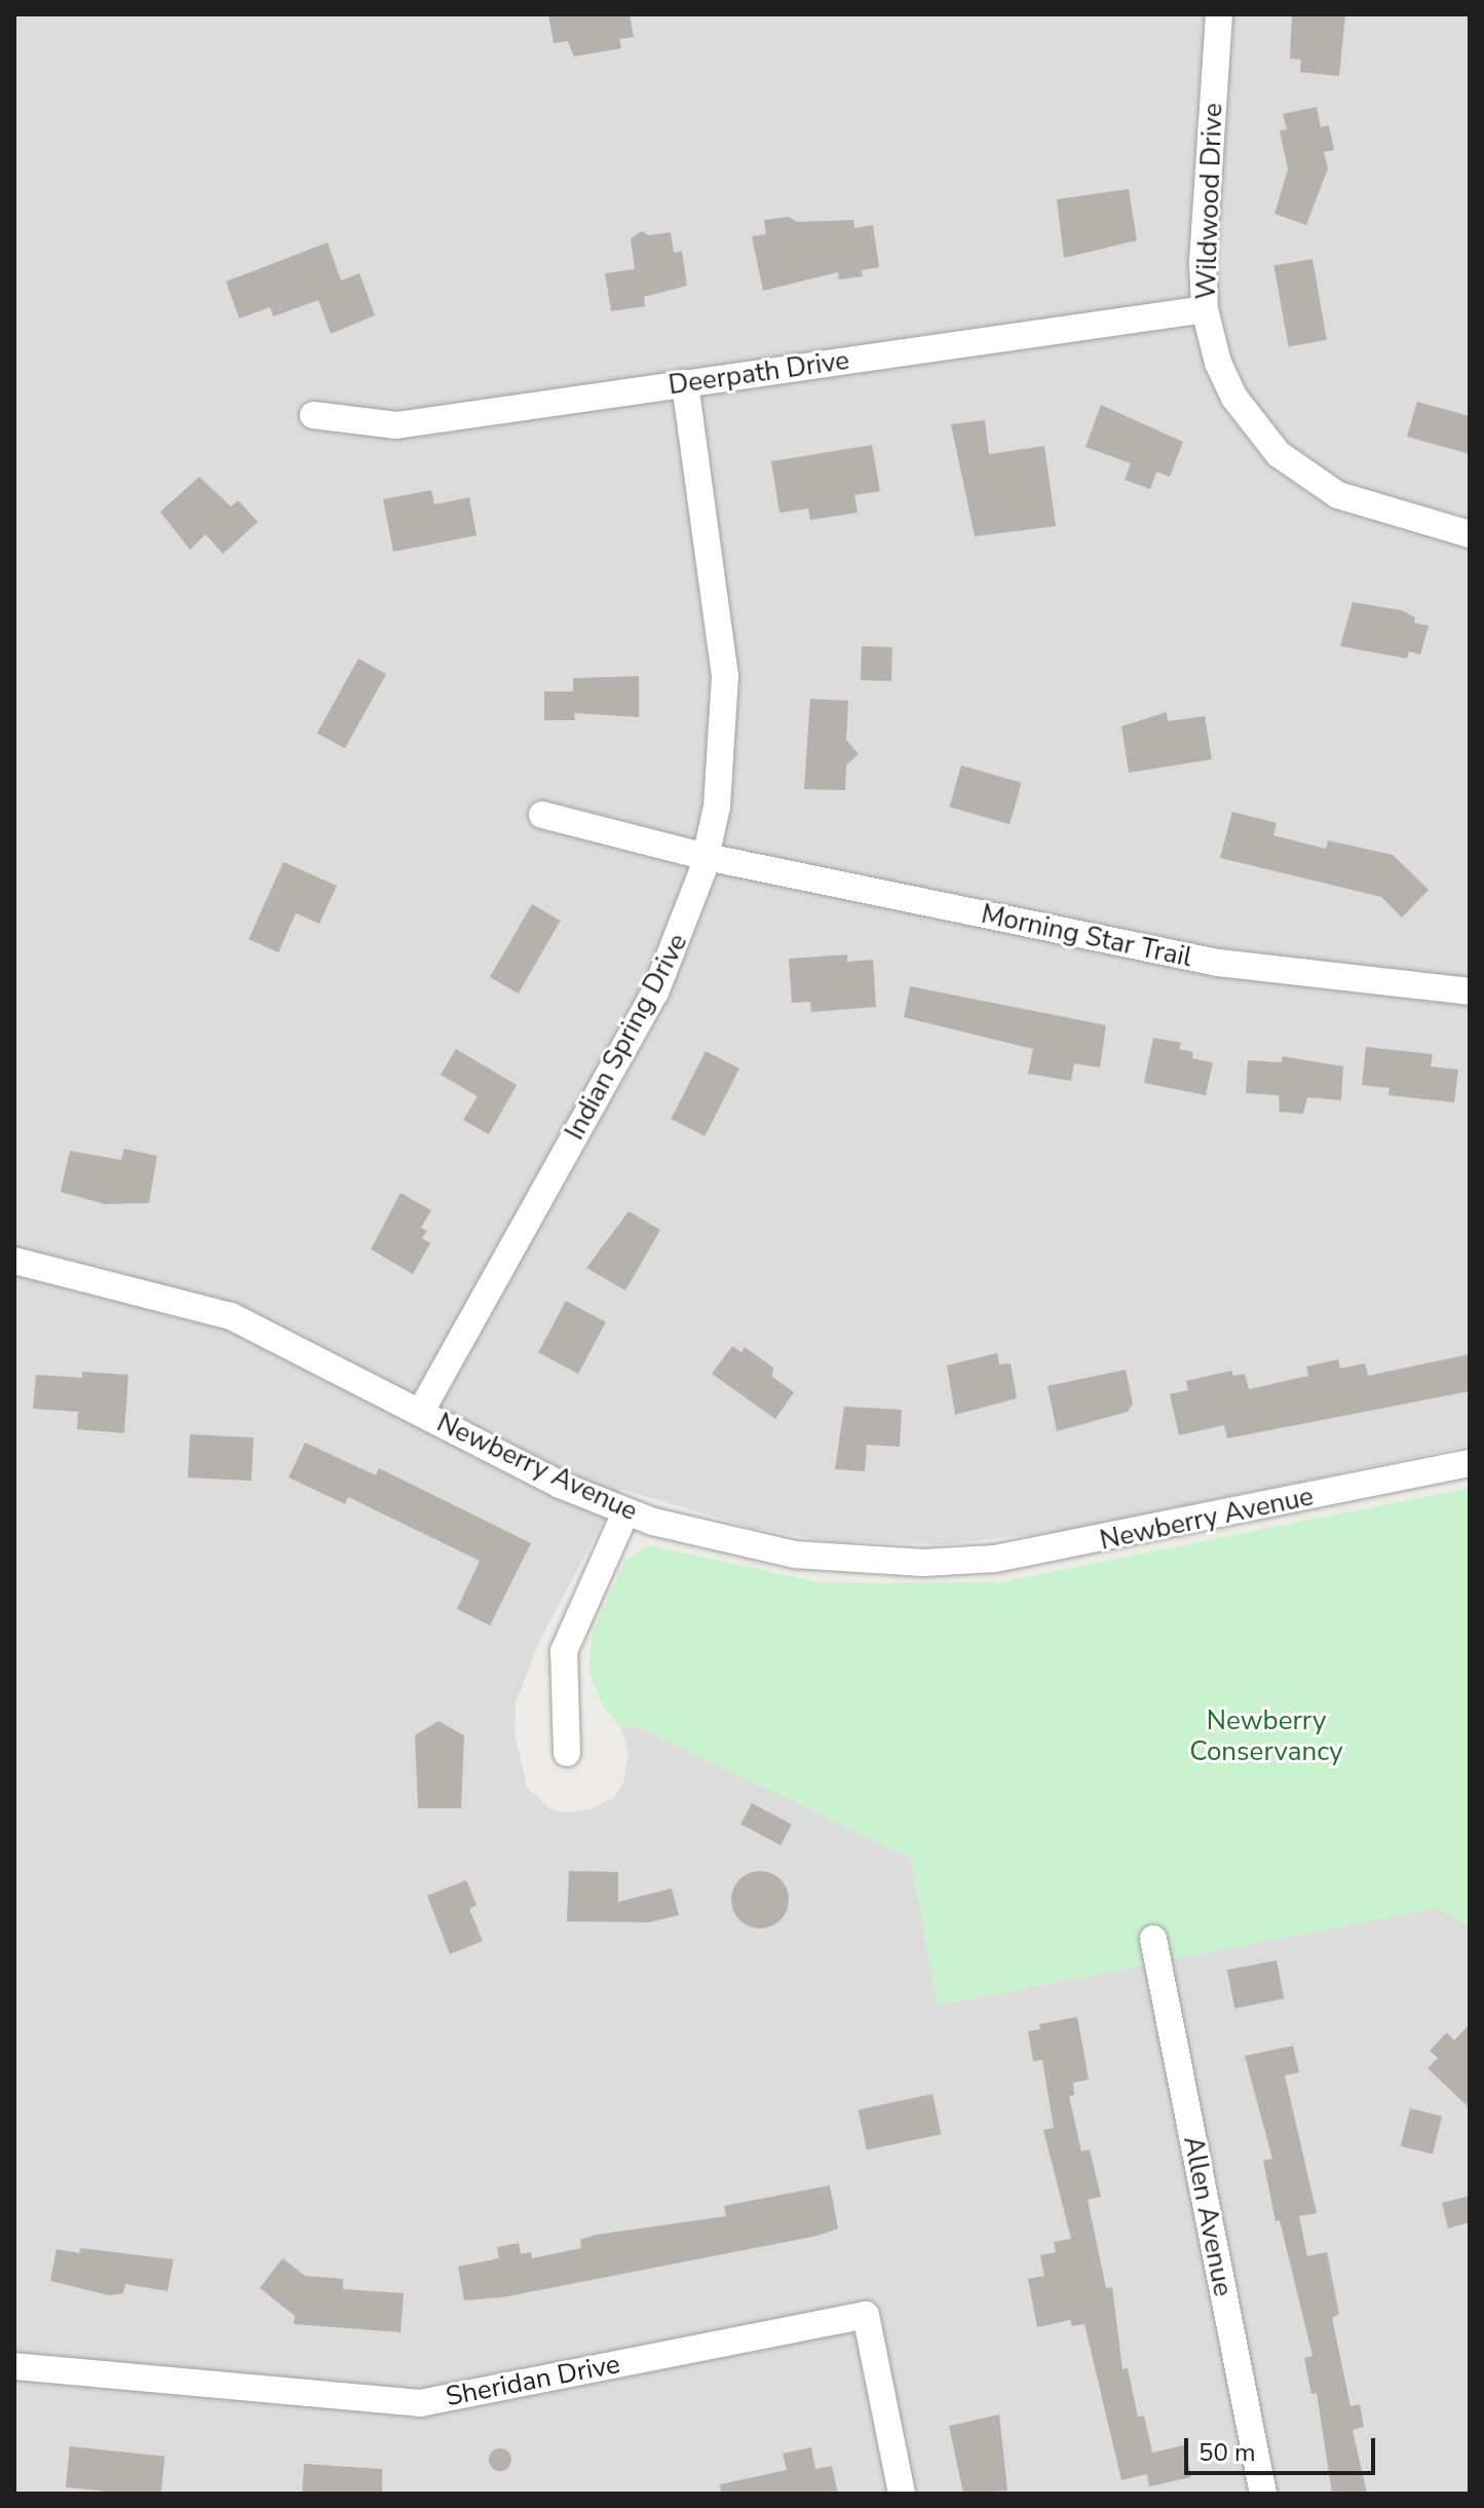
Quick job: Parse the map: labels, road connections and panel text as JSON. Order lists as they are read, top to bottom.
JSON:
{
  "streets": {
    "street": [
      "Wildwood Drive",
      "Deerpath Drive",
      "Morning Star Trail",
      "Indian Spring Drive",
      "Newberry Avenue",
      "Allen Avenue",
      "Sheridan Drive"
    ]
  },
  "crossings": [
    ["Wildwood Drive", "Deerpath Drive"],
    ["Deerpath Drive", "Indian Spring Drive"],
    ["Morning Star Trail", "Indian Spring Drive"],
    ["Indian Spring Drive", "Newberry Avenue"]
  ],
  "parks": ["Newberry Conservancy"],
  "scale_bar": "50 m"
}
